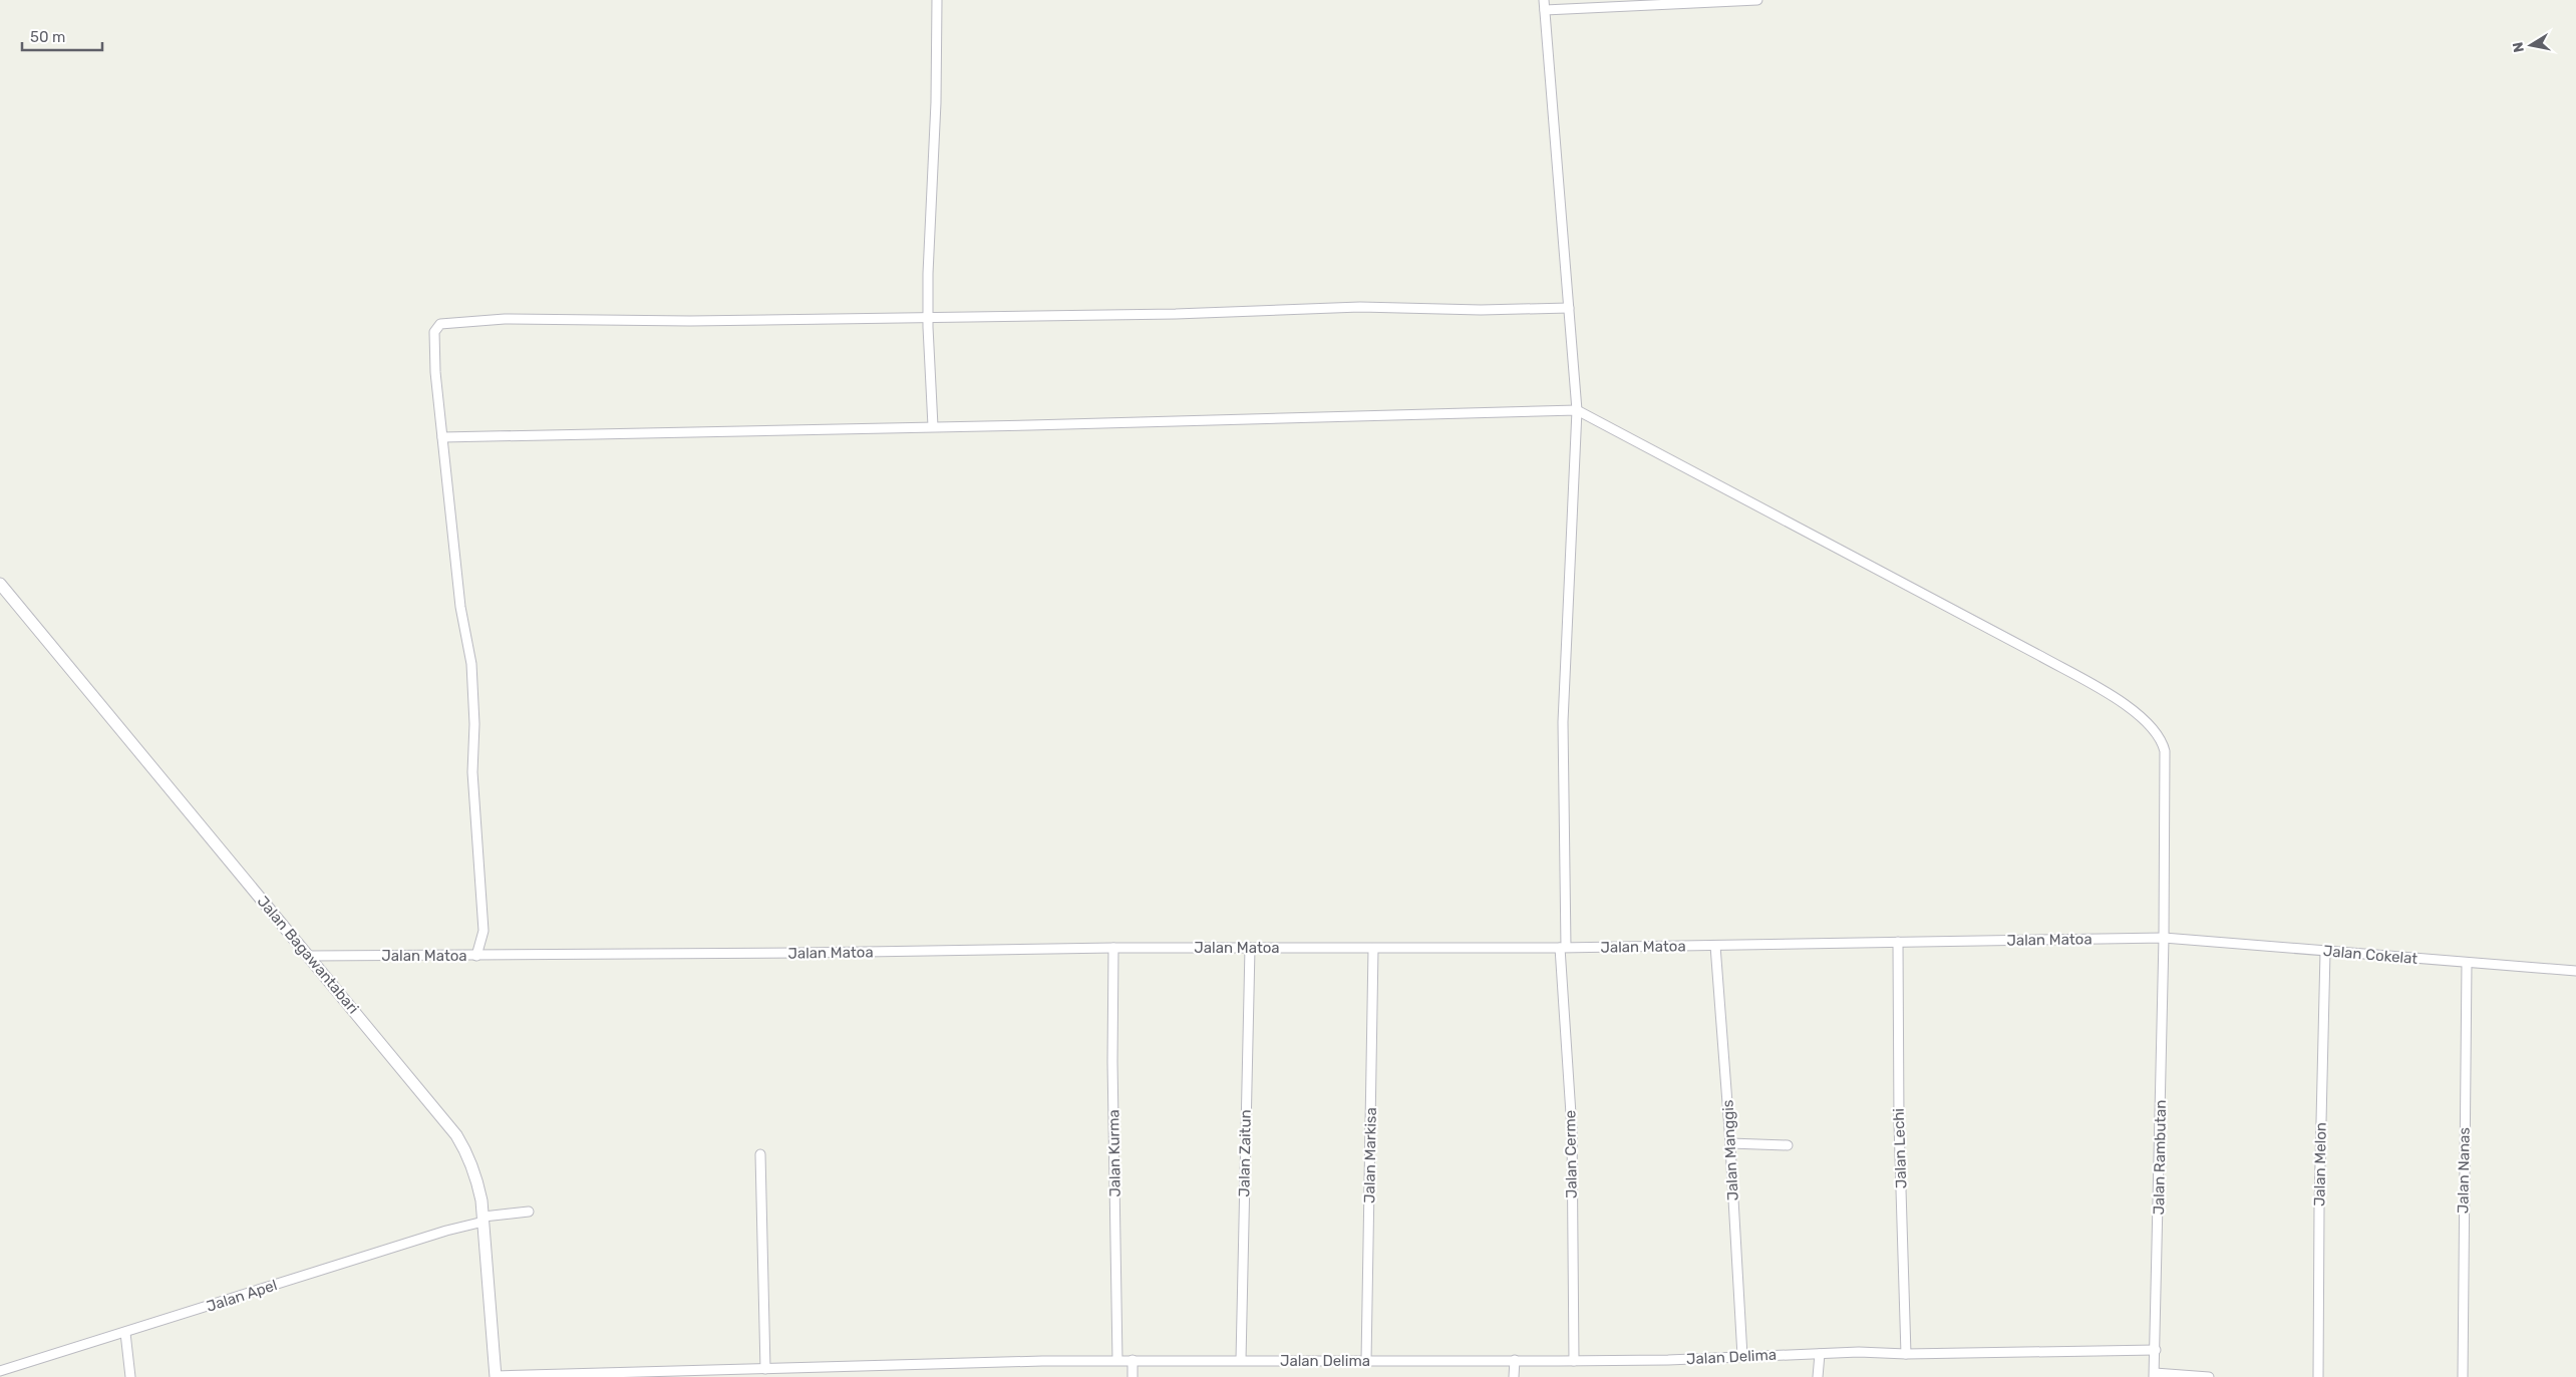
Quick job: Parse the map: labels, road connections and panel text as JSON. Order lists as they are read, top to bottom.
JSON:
{
  "streets": {
    "street": [
      "Jalan Matoa",
      "Jalan Bagawantabari",
      "Jalan Cokelat",
      "Jalan Lechi",
      "Jalan Manggis",
      "Jalan Kurma",
      "Jalan Zaitun",
      "Jalan Cerme",
      "Jalan Markisa",
      "Jalan Rambutan",
      "Jalan Melon",
      "Jalan Nanas",
      "Jalan Apel",
      "Jalan Delima"
    ]
  },
  "crossings": [
    ["Jalan Matoa", "Jalan Bagawantabari"],
    ["Jalan Matoa", "Jalan Cokelat"],
    ["Jalan Matoa", "Jalan Lechi"],
    ["Jalan Matoa", "Jalan Manggis"],
    ["Jalan Matoa", "Jalan Kurma"],
    ["Jalan Matoa", "Jalan Zaitun"],
    ["Jalan Matoa", "Jalan Cerme"],
    ["Jalan Matoa", "Jalan Markisa"],
    ["Jalan Matoa", "Jalan Rambutan"],
    ["Jalan Bagawantabari", "Jalan Apel"],
    ["Jalan Bagawantabari", "Jalan Delima"],
    ["Jalan Cokelat", "Jalan Rambutan"],
    ["Jalan Cokelat", "Jalan Melon"],
    ["Jalan Cokelat", "Jalan Nanas"],
    ["Jalan Lechi", "Jalan Delima"],
    ["Jalan Manggis", "Jalan Delima"],
    ["Jalan Kurma", "Jalan Delima"],
    ["Jalan Zaitun", "Jalan Delima"],
    ["Jalan Cerme", "Jalan Rambutan"],
    ["Jalan Cerme", "Jalan Delima"],
    ["Jalan Markisa", "Jalan Delima"],
    ["Jalan Rambutan", "Jalan Delima"]
  ],
  "scale_bar": "50 m",
  "north": "left"
}
